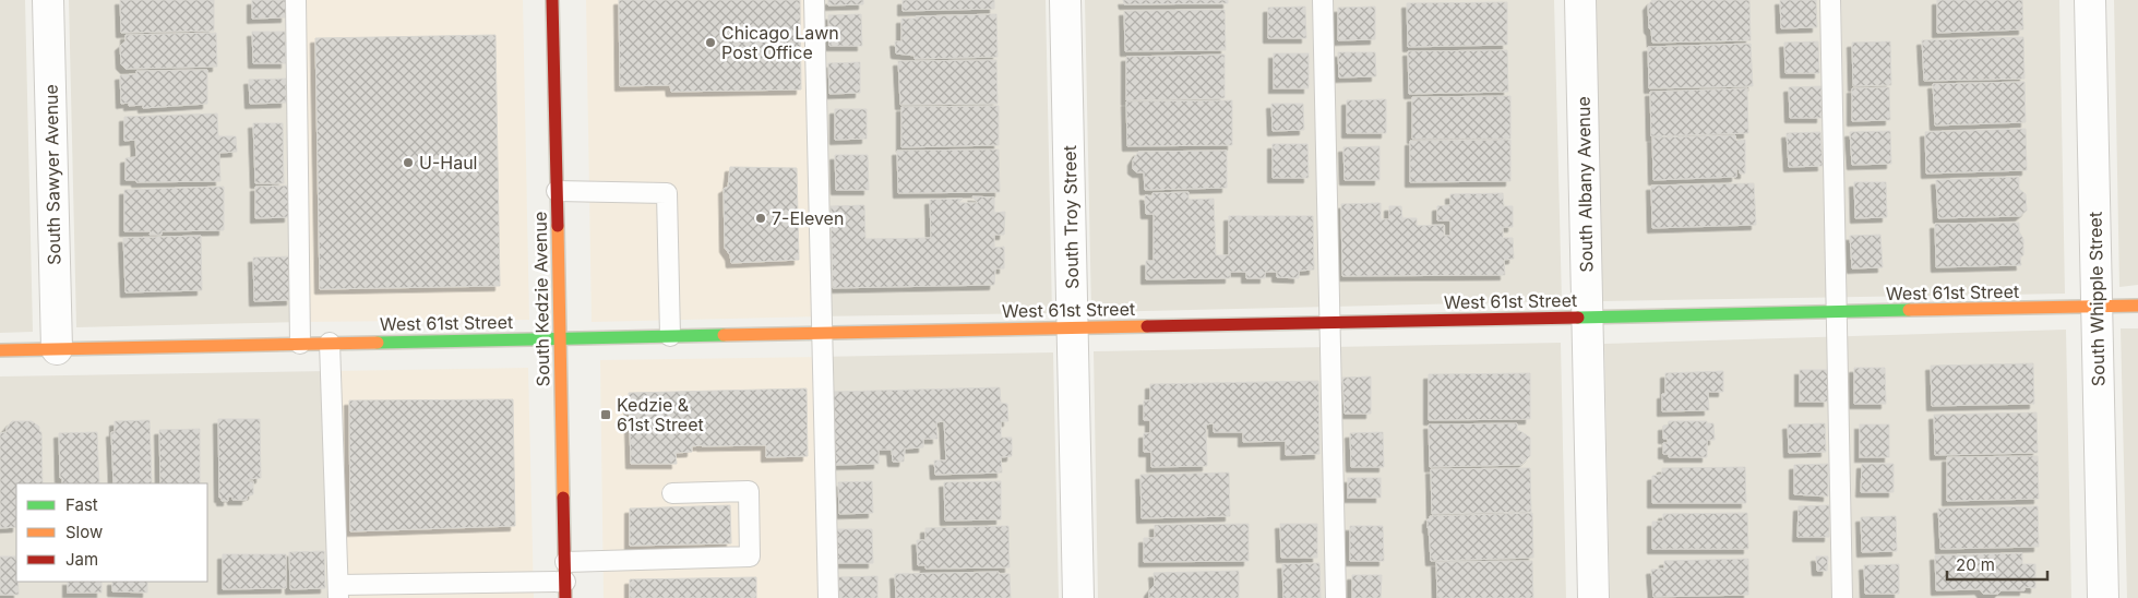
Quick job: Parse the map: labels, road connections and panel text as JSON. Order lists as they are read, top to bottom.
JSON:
{
  "streets": {
    "street": [
      "South Sawyer Avenue",
      "South Albany Avenue",
      "South Troy Street",
      "West 61st Street",
      "South Kedzie Avenue",
      "South Whipple Street"
    ]
  },
  "crossings": [
    ["South Sawyer Avenue", "West 61st Street"],
    ["South Albany Avenue", "West 61st Street"],
    ["South Troy Street", "West 61st Street"],
    ["West 61st Street", "South Kedzie Avenue"],
    ["West 61st Street", "South Whipple Street"]
  ],
  "places": {
    "other": ["Chicago Lawn Post Office", "U-Haul", "7-Eleven"],
    "transit": ["Kedzie & 61st Street"]
  },
  "legend": ["Fast", "Slow", "Jam"],
  "scale_bar": "20 m"
}
